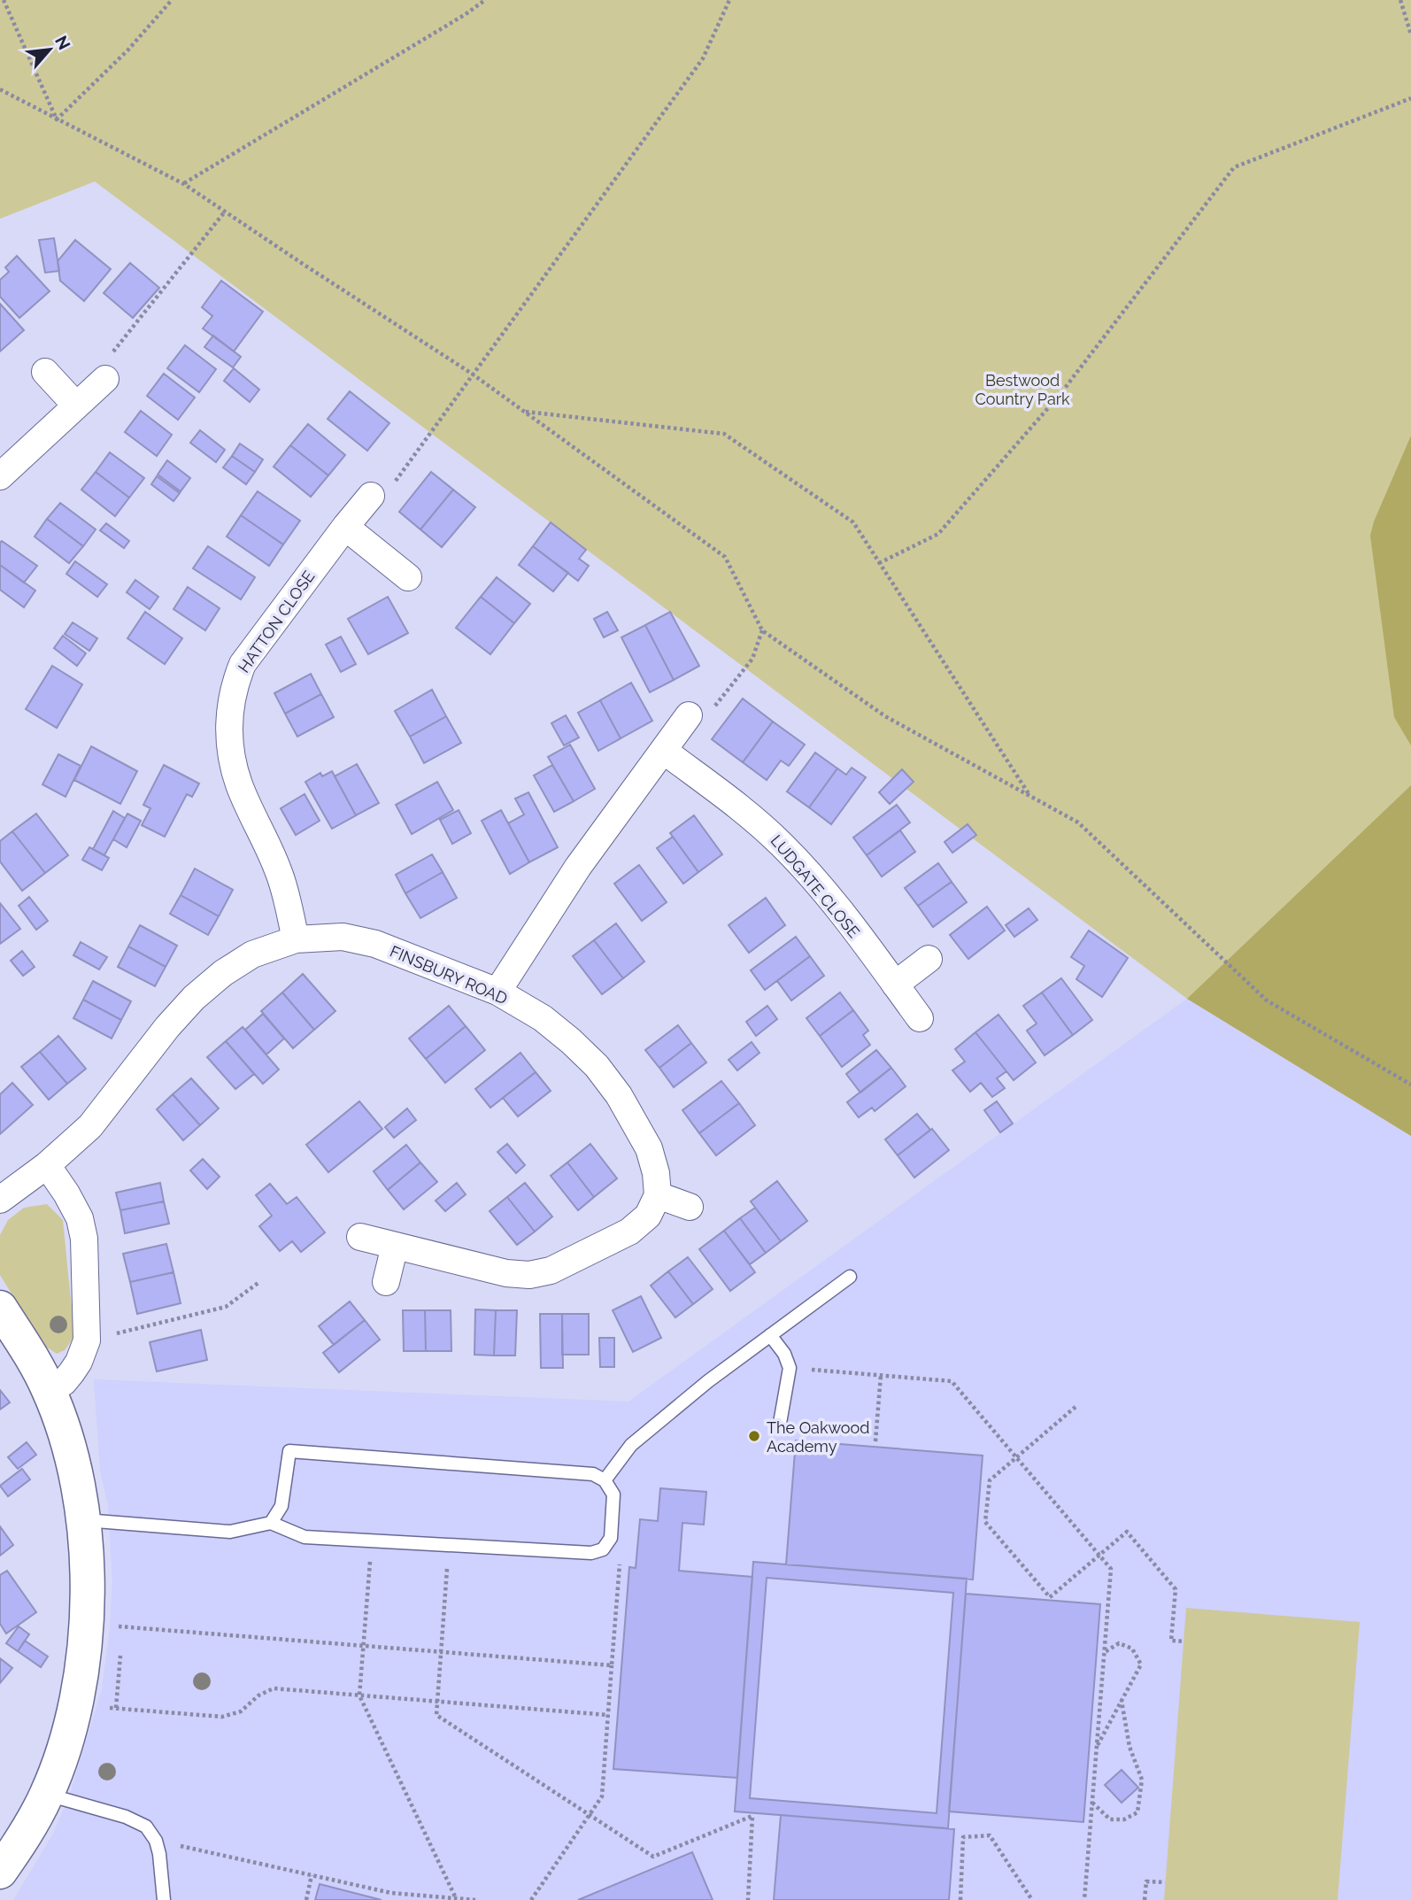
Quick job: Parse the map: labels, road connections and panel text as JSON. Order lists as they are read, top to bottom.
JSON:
{
  "streets": {
    "street": ["HATTON CLOSE", "LUDGATE CLOSE", "FINSBURY ROAD"]
  },
  "crossings": [
    ["HATTON CLOSE", "FINSBURY ROAD"]
  ],
  "parks": ["Bestwood Country Park"],
  "places": ["The Oakwood Academy"],
  "north": "top right"
}
